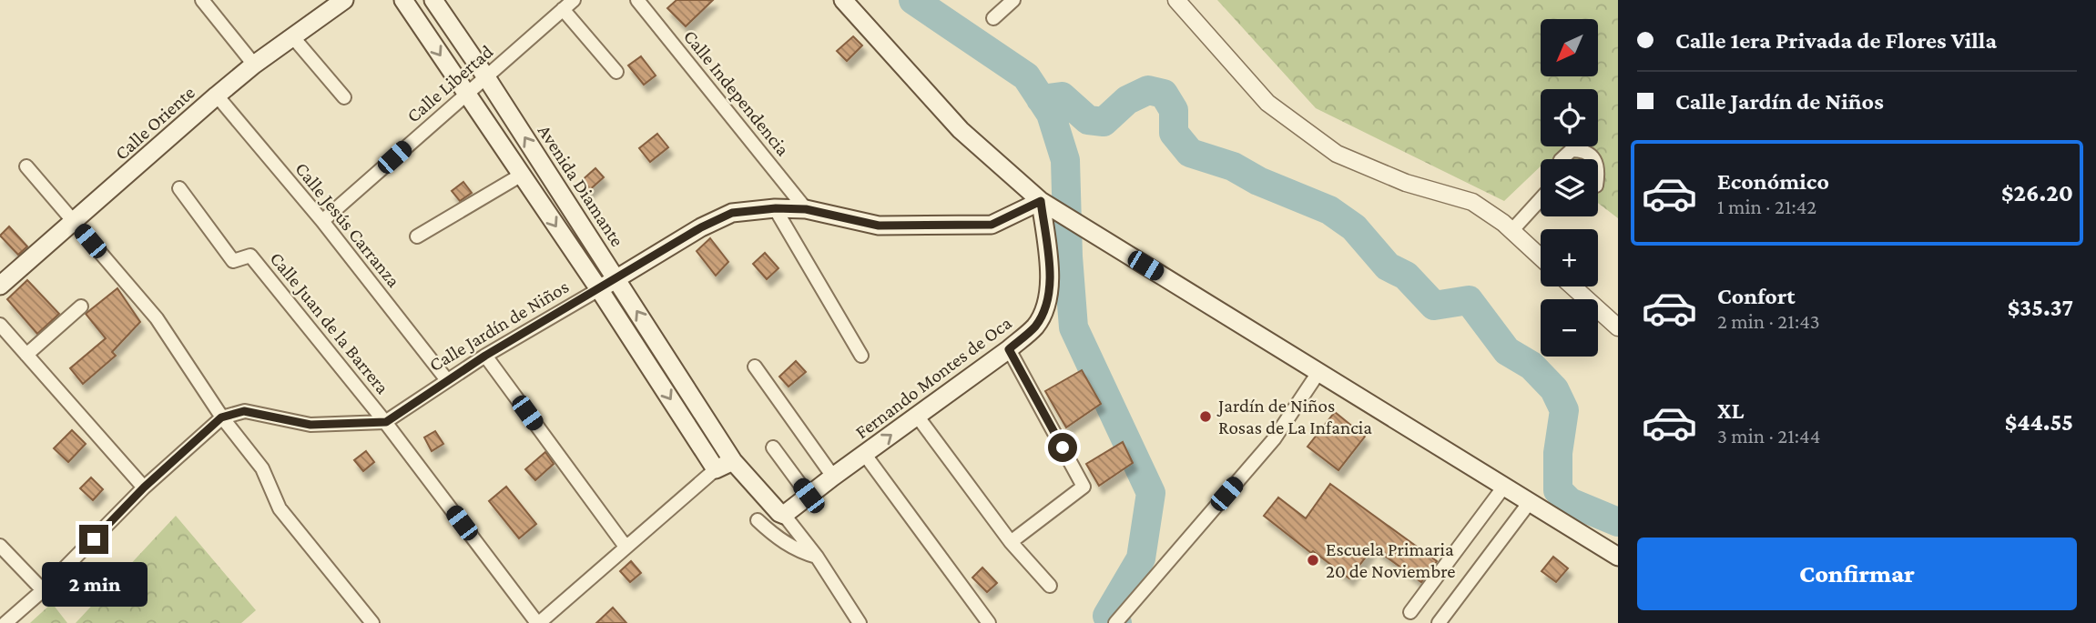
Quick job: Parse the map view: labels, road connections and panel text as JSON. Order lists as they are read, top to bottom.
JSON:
{
  "streets": {
    "main road": [
      "Calle Oriente",
      "Avenida Diamante",
      "Calle Jardín de Niños",
      "Fernando Montes de Oca"
    ],
    "street": [
      "Calle Libertad",
      "Calle Independencia",
      "Calle Jesús Carranza",
      "Calle Juan de la Barrera"
    ]
  },
  "crossings": [
    ["Calle Libertad", "Avenida Diamante"],
    ["Calle Libertad", "Calle Jesús Carranza"],
    ["Calle Independencia", "Calle Jardín de Niños"],
    ["Calle Oriente", "Calle Jesús Carranza"],
    ["Avenida Diamante", "Calle Jardín de Niños"],
    ["Avenida Diamante", "Fernando Montes de Oca"],
    ["Calle Jesús Carranza", "Calle Jardín de Niños"],
    ["Calle Juan de la Barrera", "Calle Jardín de Niños"],
    ["Calle Jardín de Niños", "Fernando Montes de Oca"]
  ],
  "places": ["Jardín de Niños Rosas de La Infancia", "Escuela Primaria 20 de Noviembre"],
  "north": "bottom left",
  "page": {
    "banner": ["Calle 1era Privada de Flores Villa", "Calle Jardín de Niños"],
    "map_buttons": ["+", "−"],
    "list": [
      {
        "name": "Económico",
        "note": "1 min · 21:42",
        "value": "$26.20"
      },
      {
        "name": "Confort",
        "note": "2 min · 21:43",
        "value": "$35.37"
      },
      {
        "name": "XL",
        "note": "3 min · 21:44",
        "value": "$44.55"
      }
    ],
    "buttons": "Confirmar",
    "bubble": "2 min"
  }
}
